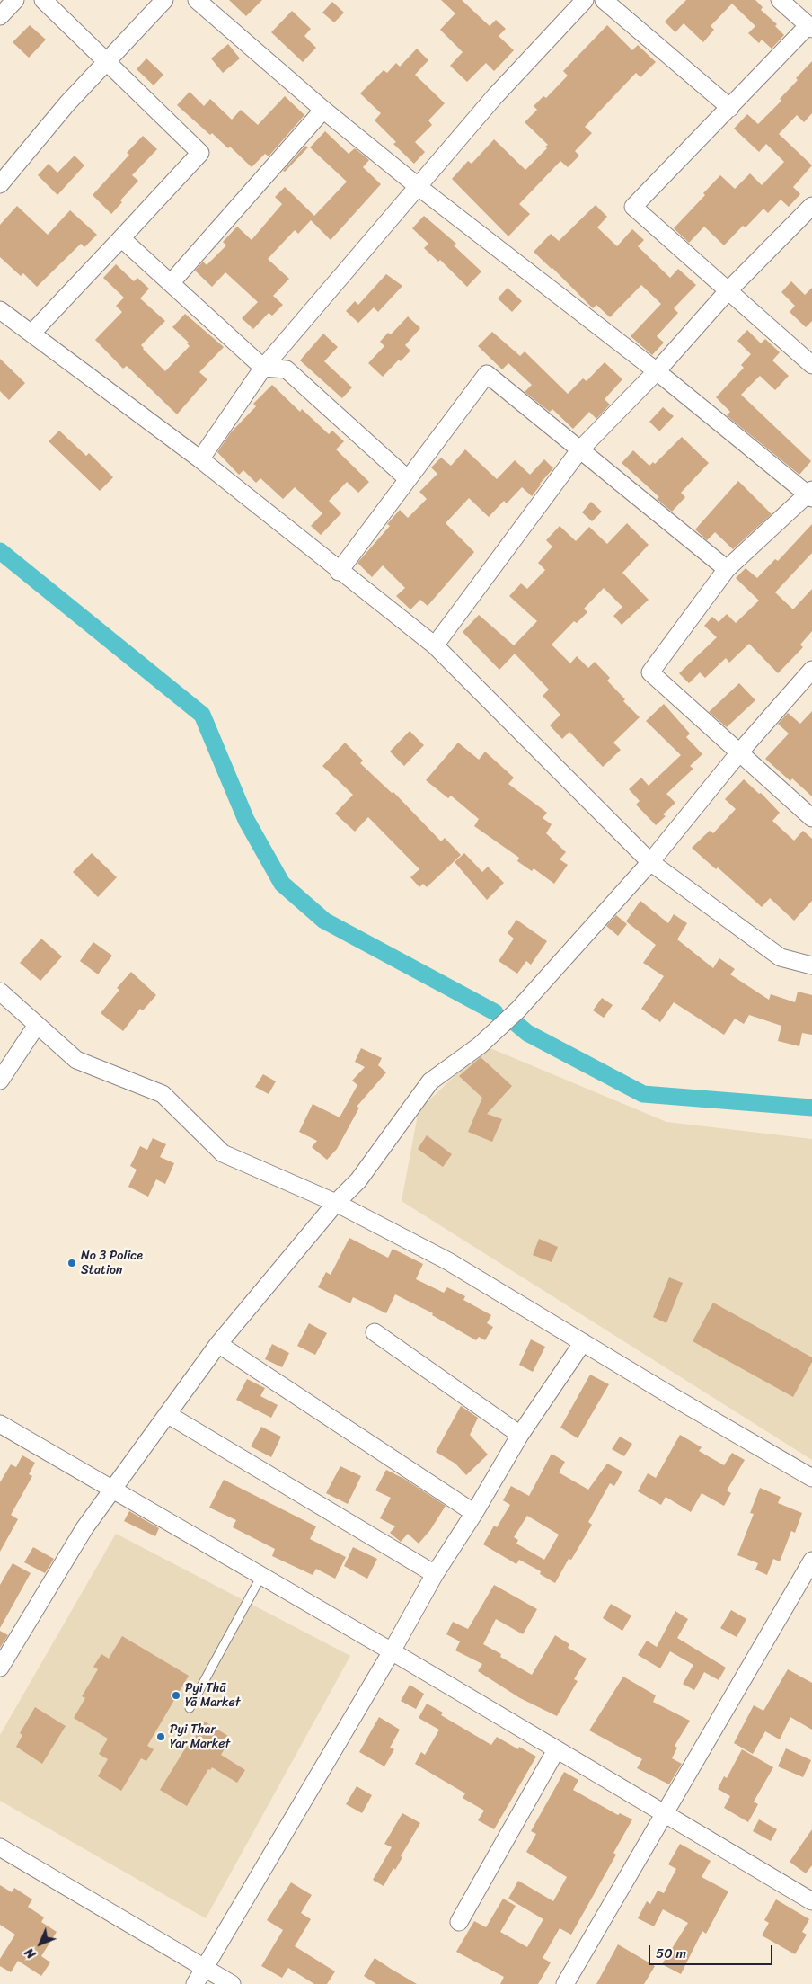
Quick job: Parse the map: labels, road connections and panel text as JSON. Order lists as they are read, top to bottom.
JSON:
{
  "places": ["No 3 Police Station", "Pyi Thā Yā Market", "Pyi Thar Yar Market"],
  "scale_bar": "50 m",
  "north": "bottom left"
}
